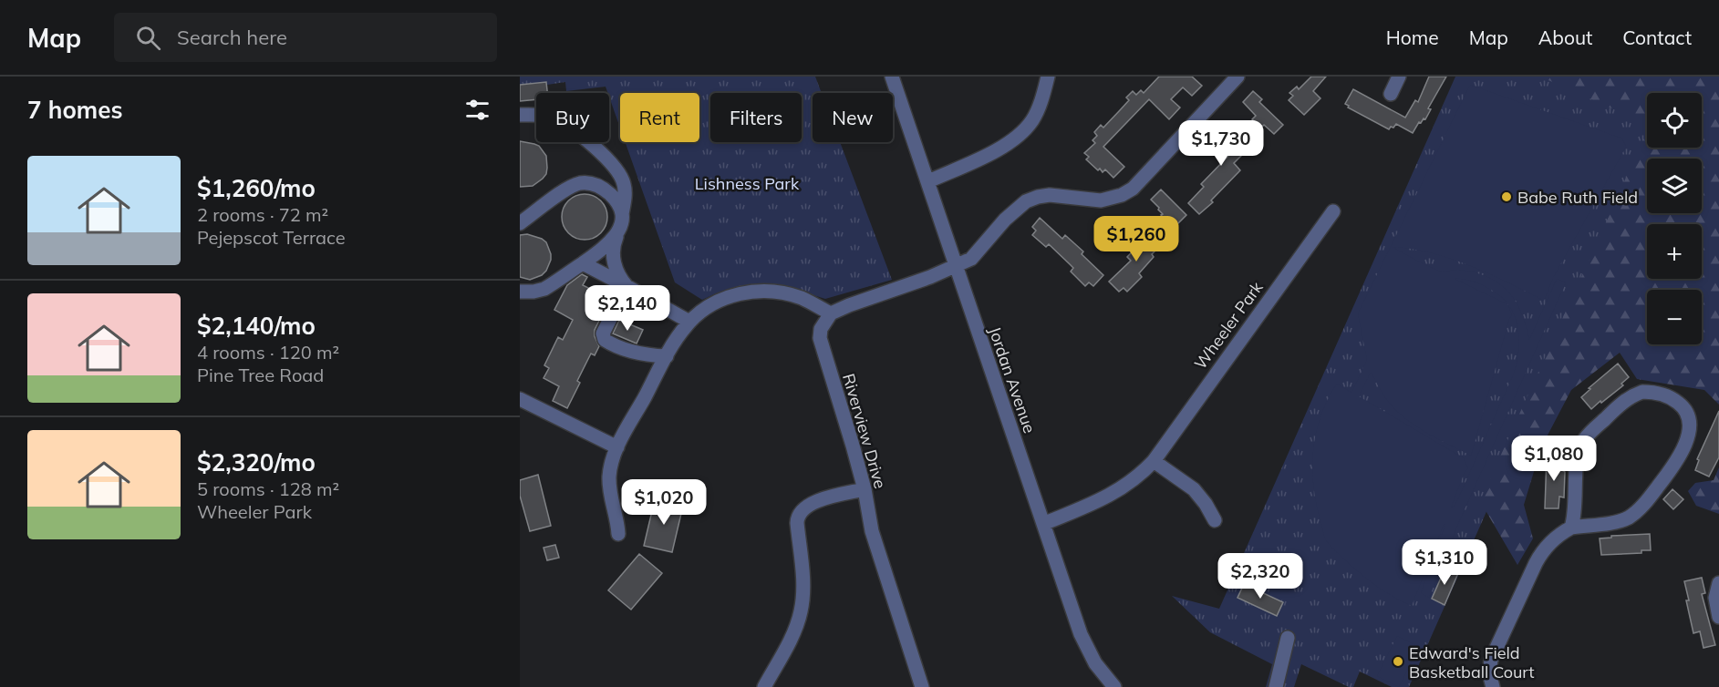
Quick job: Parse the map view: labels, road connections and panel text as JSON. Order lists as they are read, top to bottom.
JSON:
{
  "streets": {
    "street": ["Wheeler Park", "Jordan Avenue", "Riverview Drive"]
  },
  "crossings": [
    ["Wheeler Park", "Jordan Avenue"]
  ],
  "parks": ["Lishness Park"],
  "places": ["Babe Ruth Field", "Edward's Field Basketball Court"],
  "page": {
    "header": "Map",
    "search": "Search here",
    "nav": [
      "Home",
      "Map",
      "About",
      "Contact"
    ],
    "heading": "7 homes",
    "map_buttons": ["+", "−"],
    "chip": [
      "Buy",
      "Rent",
      "Filters",
      "New"
    ],
    "price": [
      "$1,730",
      "$1,260",
      "$2,140",
      "$1,080",
      "$1,020",
      "$1,310",
      "$2,320"
    ],
    "list": [
      {
        "name": "$1,260/mo",
        "note": "2 rooms · 72 m² · Pejepscot Terrace"
      },
      {
        "name": "$2,140/mo",
        "note": "4 rooms · 120 m² · Pine Tree Road"
      },
      {
        "name": "$2,320/mo",
        "note": "5 rooms · 128 m² · Wheeler Park"
      }
    ]
  }
}
